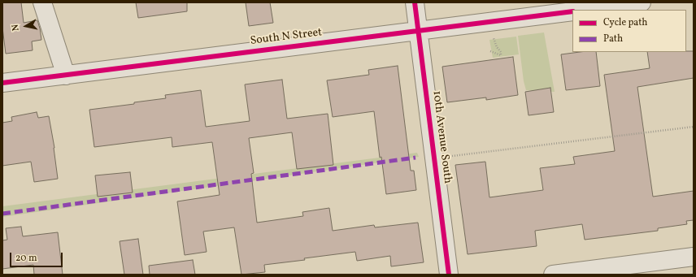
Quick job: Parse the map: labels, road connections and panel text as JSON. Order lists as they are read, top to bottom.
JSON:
{
  "streets": {
    "street": ["South N Street", "10th Avenue South"]
  },
  "crossings": [
    ["South N Street", "10th Avenue South"]
  ],
  "legend": ["Cycle path", "Path"],
  "scale_bar": "20 m",
  "north": "left"
}
